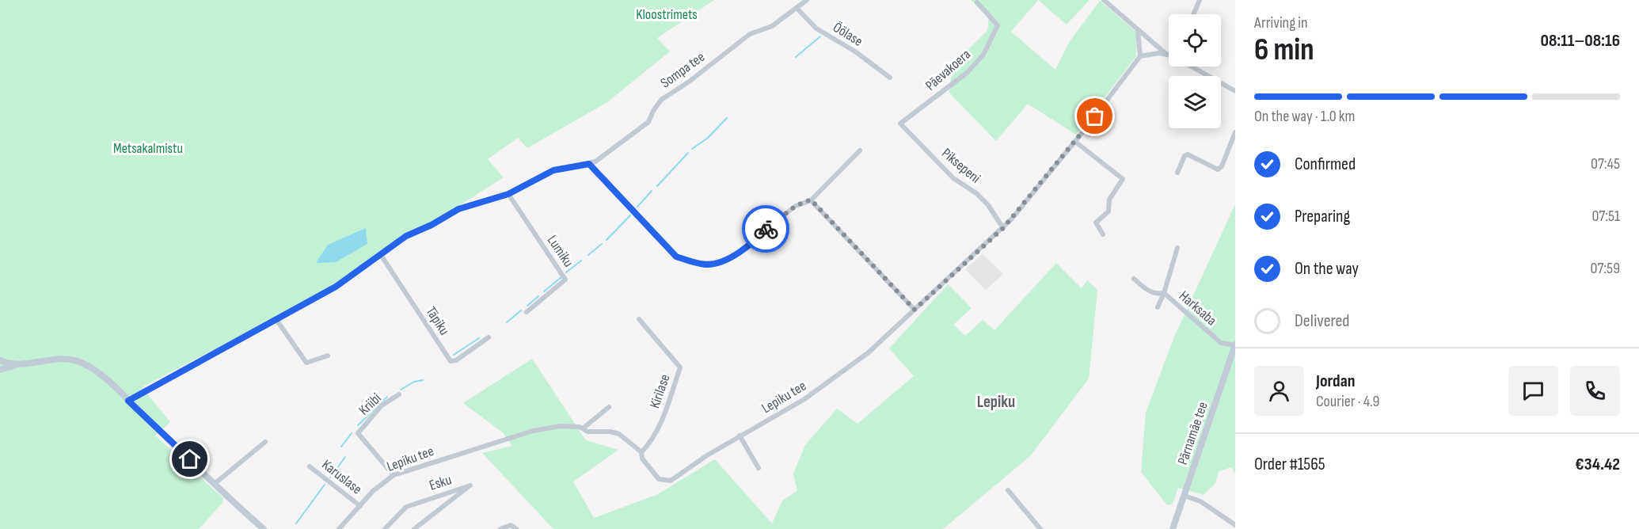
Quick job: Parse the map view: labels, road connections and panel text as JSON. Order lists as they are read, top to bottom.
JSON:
{
  "streets": {
    "main road": ["Pärnamäe tee"],
    "street": [
      "Öölase",
      "Sompa tee",
      "Päevakoera",
      "Piksepeni",
      "Lumiku",
      "Harksaba",
      "Täpiku",
      "Kirilase",
      "Lepiku tee",
      "Kriibi",
      "Karuslase",
      "Esku"
    ]
  },
  "crossings": [
    ["Öölase", "Sompa tee"],
    ["Sompa tee", "Lumiku"],
    ["Sompa tee", "Täpiku"],
    ["Päevakoera", "Piksepeni"],
    ["Piksepeni", "Lepiku tee"],
    ["Harksaba", "Pärnamäe tee"],
    ["Kirilase", "Lepiku tee"],
    ["Lepiku tee", "Kriibi"],
    ["Lepiku tee", "Karuslase"]
  ],
  "districts": ["Lepiku"],
  "parks": ["Kloostrimets", "Metsakalmistu"],
  "page": {
    "heading": ["6 min", "Arriving in", "08:11–08:16"],
    "panel": [
      "Jordan",
      "Courier · 4.9",
      "Order #1565",
      "€34.42"
    ],
    "bar": "On the way · 1.0 km",
    "list": [
      ["Confirmed", "07:45"],
      ["Preparing", "07:51"],
      ["On the way", "07:59"],
      "Delivered"
    ]
  }
}
